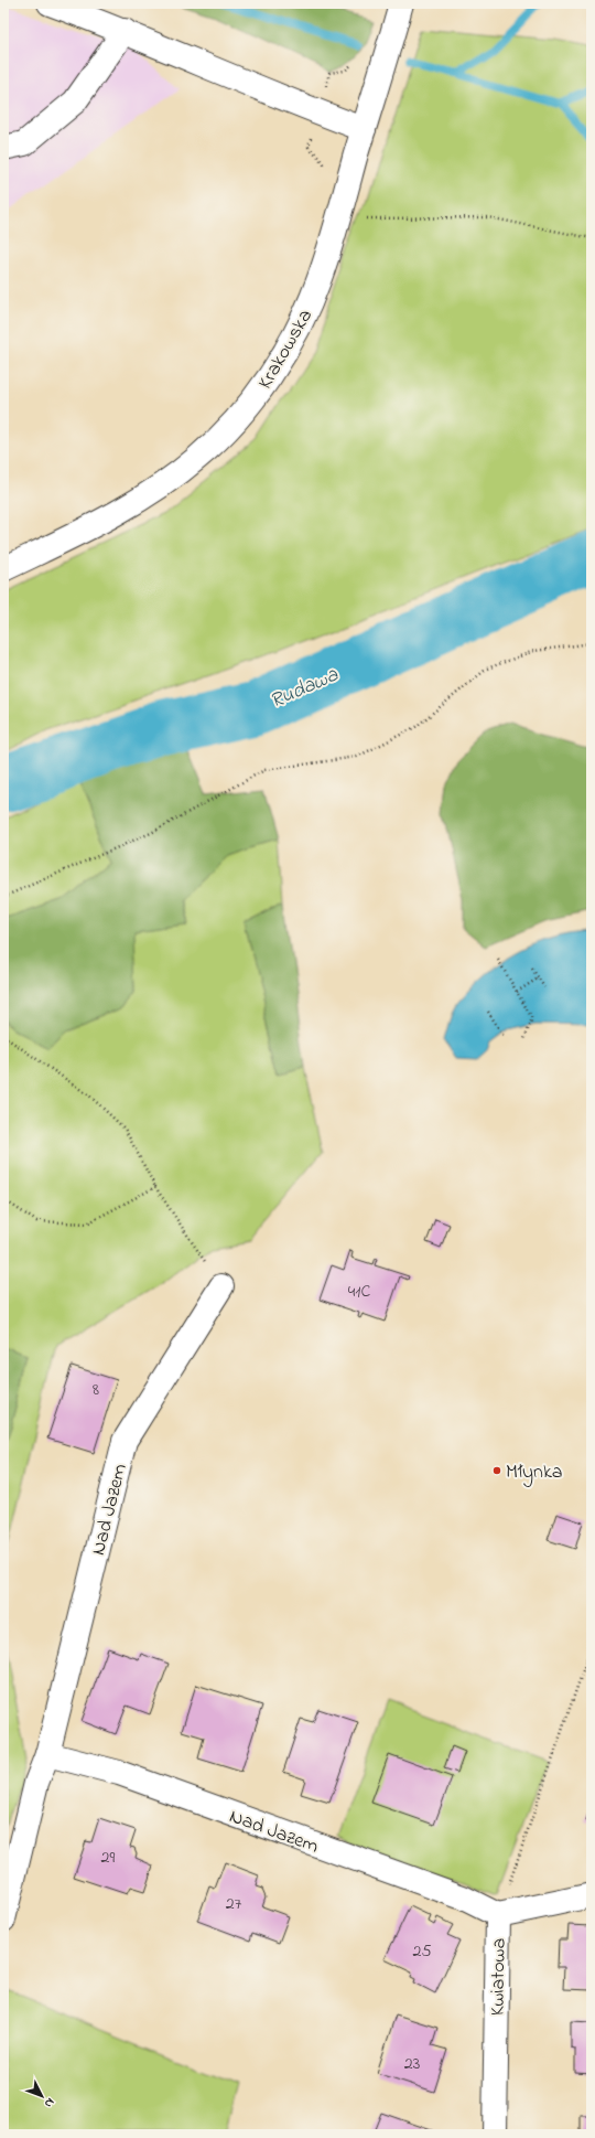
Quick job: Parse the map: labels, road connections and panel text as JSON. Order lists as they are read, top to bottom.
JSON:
{
  "streets": {
    "street": ["Krakowska", "Nad Jazem", "Kwiatowa"]
  },
  "crossings": [
    ["Nad Jazem", "Kwiatowa"]
  ],
  "water": ["Rudawa"],
  "places": ["Młynka"],
  "house_numbers": [
    "41C",
    "8",
    "29",
    "27",
    "25",
    "23"
  ],
  "north": "bottom right"
}
